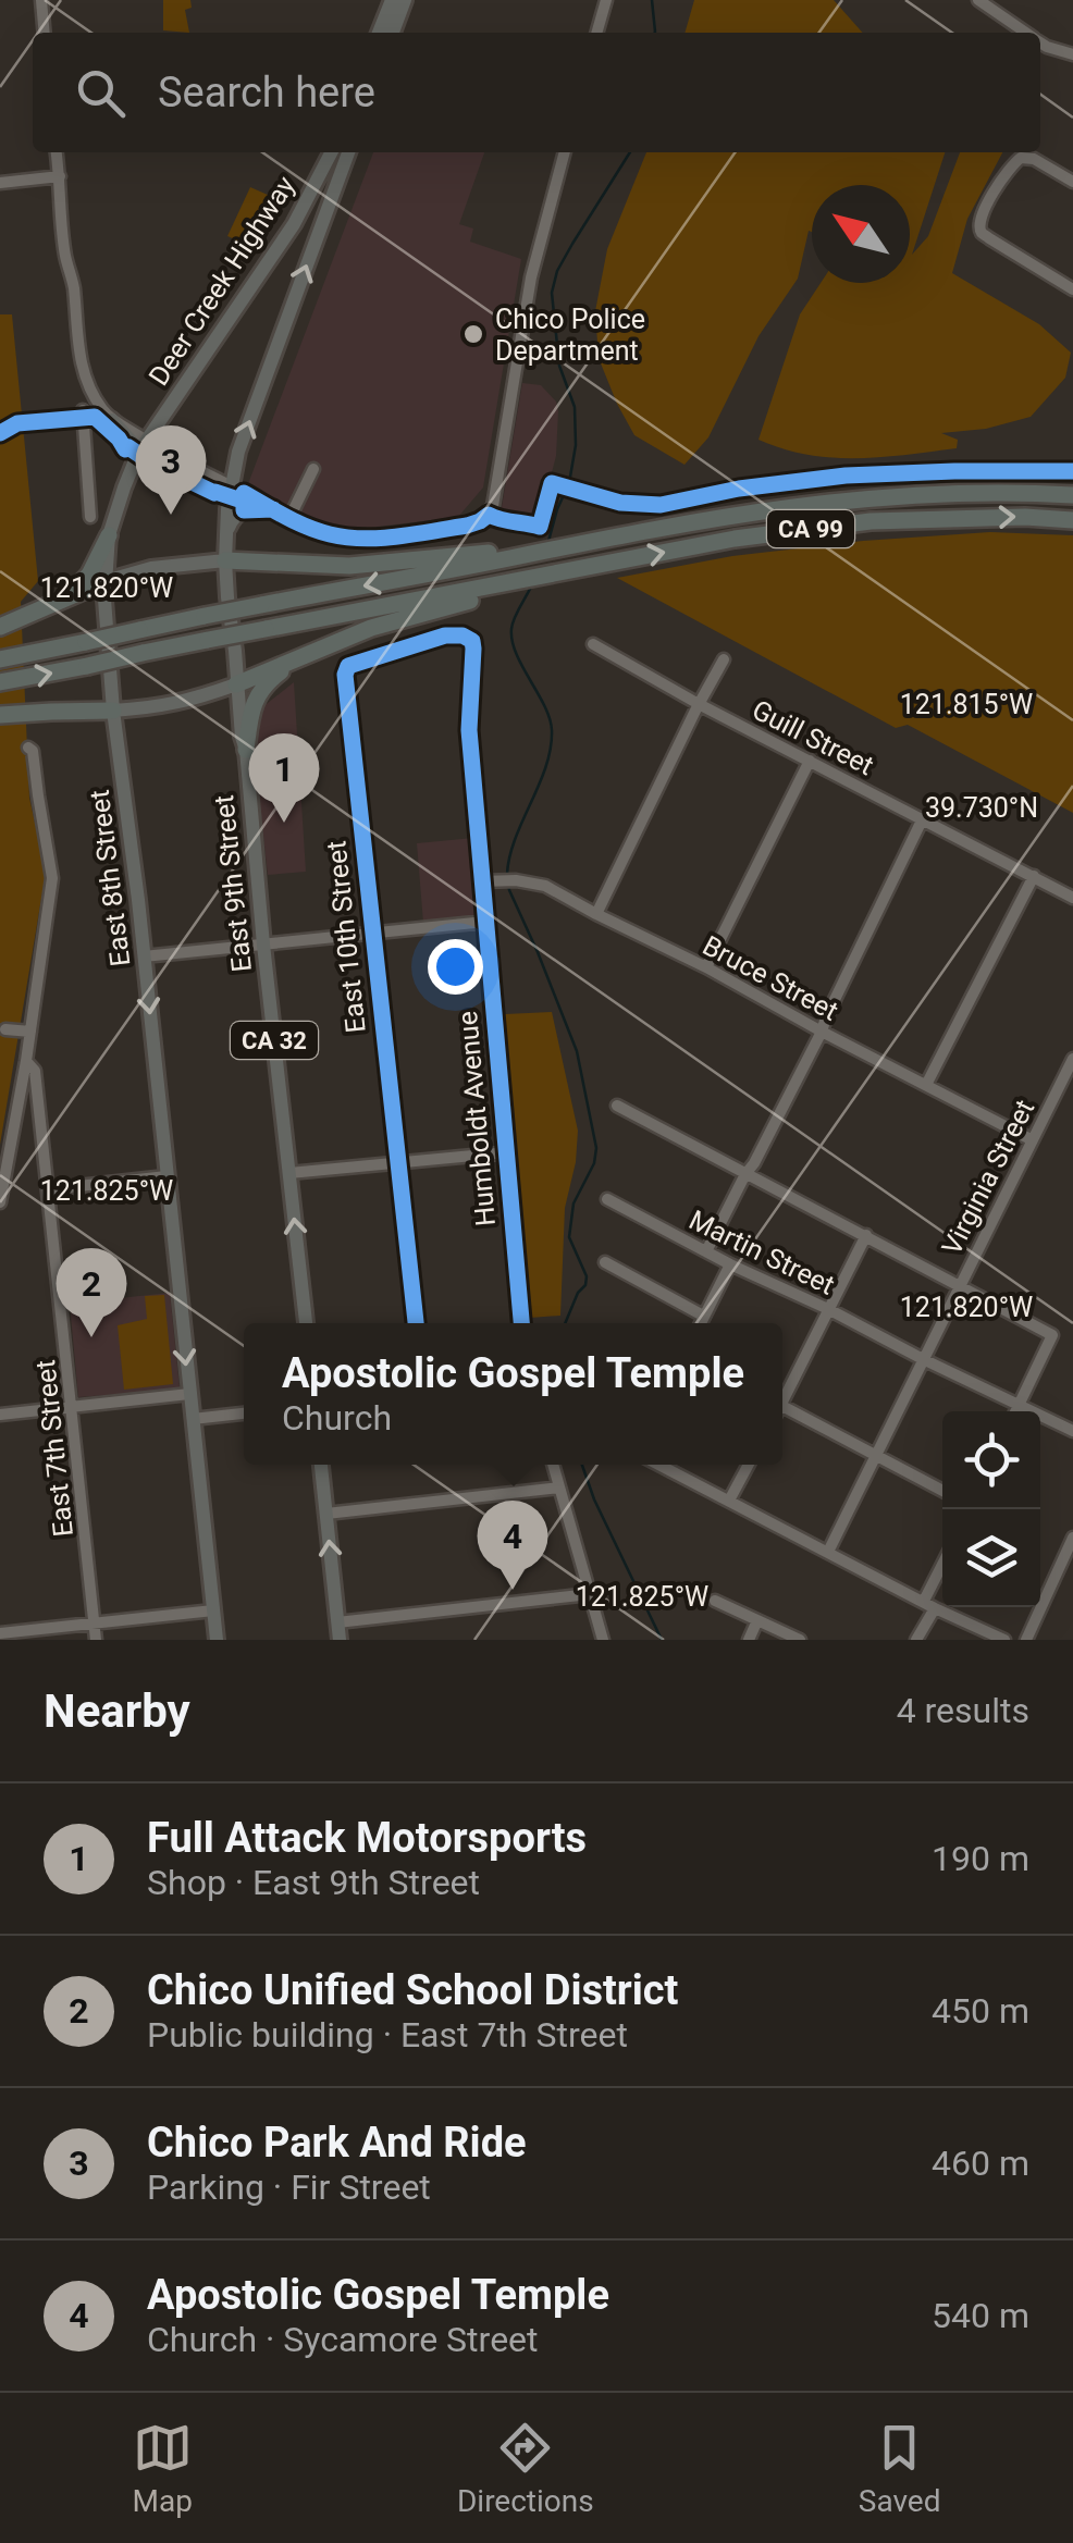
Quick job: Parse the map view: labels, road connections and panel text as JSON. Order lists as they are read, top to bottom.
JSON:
{
  "streets": {
    "highway": ["CA 99"],
    "main road": [
      "Deer Creek Highway",
      "East 8th Street",
      "East 9th Street",
      "CA 32"
    ],
    "street": [
      "Guill Street",
      "East 10th Street",
      "Bruce Street",
      "Humboldt Avenue",
      "Virginia Street",
      "Martin Street",
      "East 7th Street"
    ]
  },
  "crossings": [
    ["Deer Creek Highway", "East 8th Street"],
    ["Deer Creek Highway", "East 9th Street"],
    ["East 10th Street", "Humboldt Avenue"],
    ["Bruce Street", "Humboldt Avenue"],
    ["Bruce Street", "Virginia Street"],
    ["Virginia Street", "Martin Street"]
  ],
  "one_way": ["East 8th Street"],
  "places": ["Chico Police Department"],
  "north": "top left",
  "page": {
    "search": "Search here",
    "pins": [
      "3",
      "1",
      "2",
      "4"
    ],
    "popup": ["Apostolic Gospel Temple", "Church"],
    "heading": ["Nearby", "4 results"],
    "list": [
      {
        "mark": "1",
        "name": "Full Attack Motorsports",
        "note": "Shop · East 9th Street",
        "value": "190 m"
      },
      {
        "mark": "2",
        "name": "Chico Unified School District",
        "note": "Public building · East 7th Street",
        "value": "450 m"
      },
      {
        "mark": "3",
        "name": "Chico Park And Ride",
        "note": "Parking · Fir Street",
        "value": "460 m"
      },
      {
        "mark": "4",
        "name": "Apostolic Gospel Temple",
        "note": "Church · Sycamore Street",
        "value": "540 m"
      }
    ],
    "nav": ["Map", "Directions", "Saved"]
  },
  "coordinates": [
    "121.820°W",
    "121.815°W",
    "39.730°N",
    "121.825°W"
  ]
}
